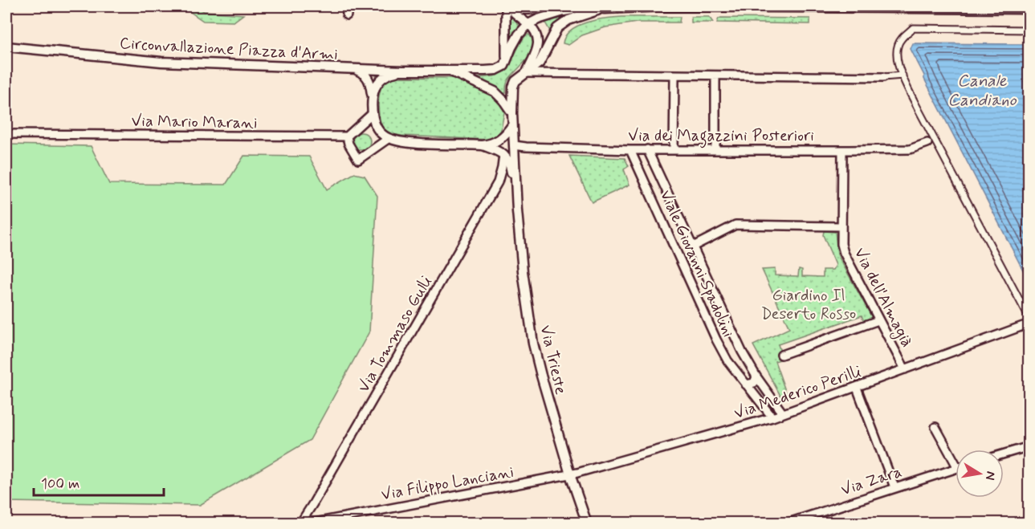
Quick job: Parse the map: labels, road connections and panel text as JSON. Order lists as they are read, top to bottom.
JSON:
{
  "streets": {
    "street": [
      "Circonvallazione Piazza d'Armi",
      "Via Mario Marani",
      "Via dei Magazzini Posteriori",
      "Viale Giovanni Spadolini",
      "Via dell'Almagià",
      "Via Tommaso Gulli",
      "Via Trieste",
      "Via Mederico Perilli",
      "Via Zara",
      "Via Filippo Lanciani"
    ]
  },
  "crossings": [
    ["Circonvallazione Piazza d'Armi", "Via Trieste"],
    ["Via dei Magazzini Posteriori", "Viale Giovanni Spadolini"],
    ["Via dei Magazzini Posteriori", "Via dell'Almagià"],
    ["Via dei Magazzini Posteriori", "Via Trieste"],
    ["Viale Giovanni Spadolini", "Via Mederico Perilli"],
    ["Via dell'Almagià", "Via Mederico Perilli"],
    ["Via Tommaso Gulli", "Via Trieste"],
    ["Via Trieste", "Via Mederico Perilli"],
    ["Via Trieste", "Via Filippo Lanciani"],
    ["Via Mederico Perilli", "Via Filippo Lanciani"]
  ],
  "water": ["Canale Candiano"],
  "parks": ["Giardino Il Deserto Rosso"],
  "scale_bar": "100 m",
  "north": "right"
}
